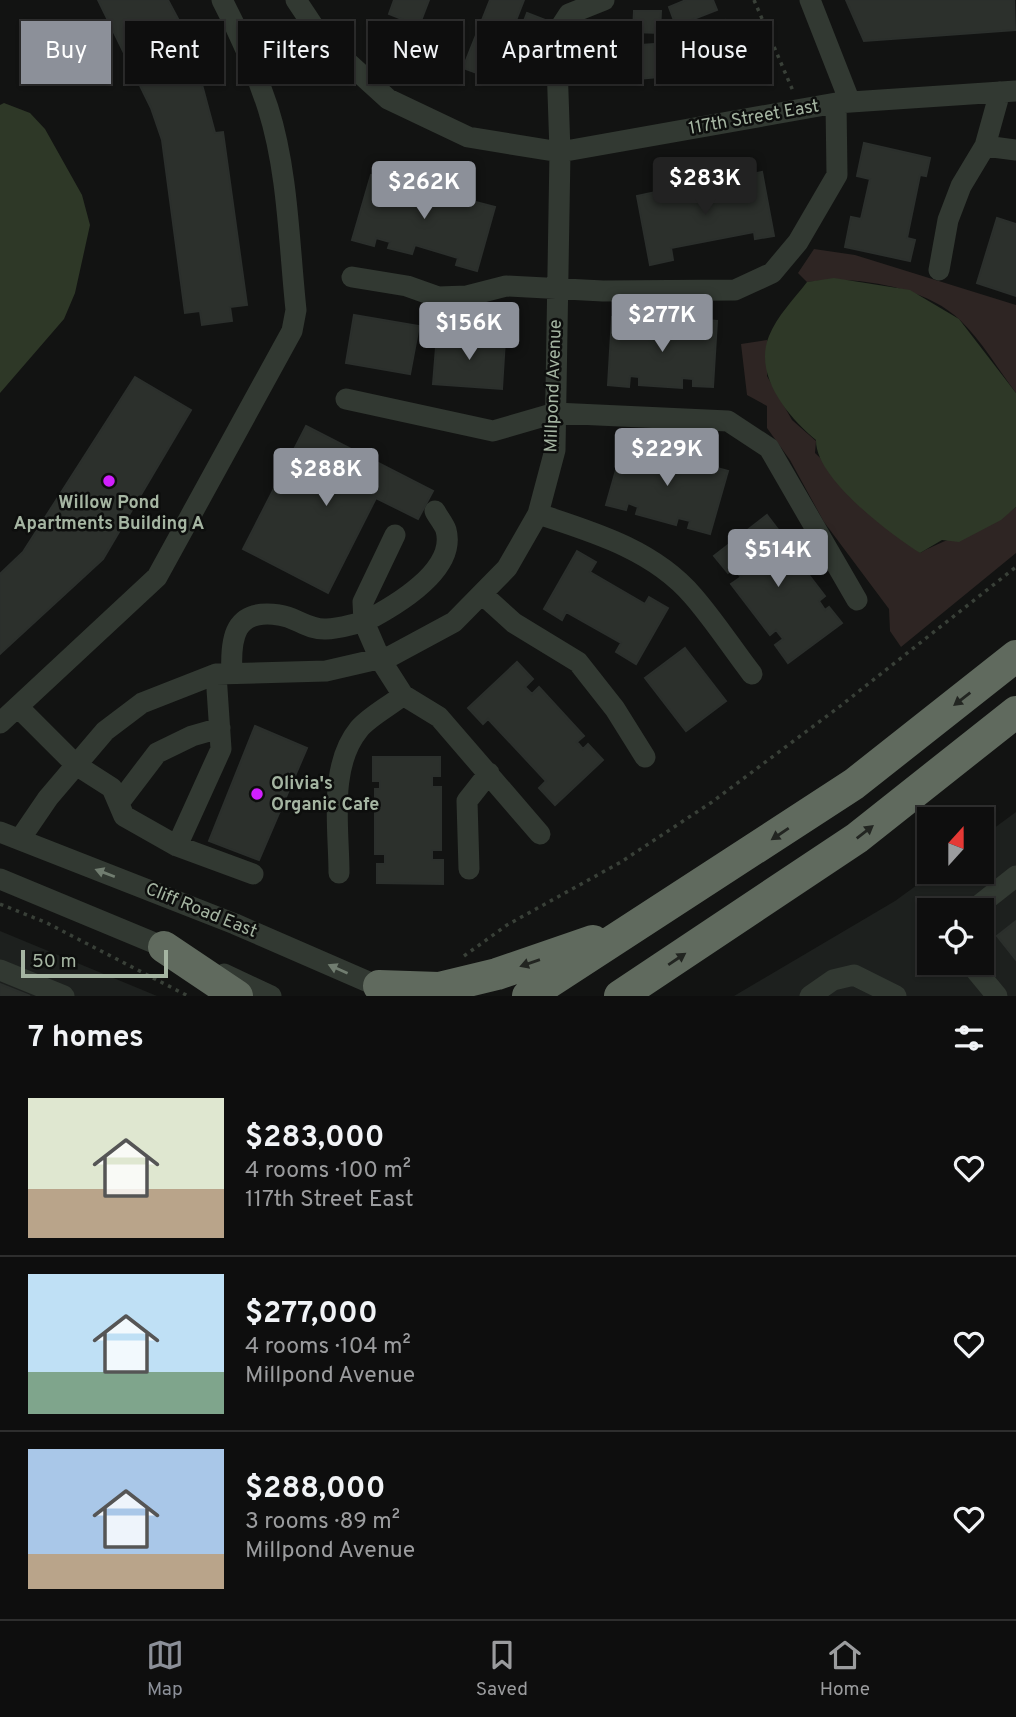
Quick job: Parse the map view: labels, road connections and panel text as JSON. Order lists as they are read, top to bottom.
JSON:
{
  "streets": {
    "street": ["117th Street East", "Millpond Avenue", "Cliff Road East"]
  },
  "crossings": [
    ["117th Street East", "Millpond Avenue"],
    ["Millpond Avenue", "Cliff Road East"]
  ],
  "places": ["Willow Pond Apartments Building A", "Olivia's Organic Cafe"],
  "scale_bar": "50 m",
  "north": "top",
  "page": {
    "chip": [
      "Buy",
      "Rent",
      "Filters",
      "New",
      "Apartment",
      "House"
    ],
    "price": [
      "$283K",
      "$262K",
      "$277K",
      "$156K",
      "$229K",
      "$288K",
      "$514K"
    ],
    "scale": "50 m",
    "heading": "7 homes",
    "list": [
      {
        "name": "$283,000",
        "note": "4 rooms · 100 m² · 117th Street East"
      },
      {
        "name": "$277,000",
        "note": "4 rooms · 104 m² · Millpond Avenue"
      },
      {
        "name": "$288,000",
        "note": "3 rooms · 89 m² · Millpond Avenue"
      }
    ],
    "tabs": ["Map", "Saved", "Home"]
  }
}
